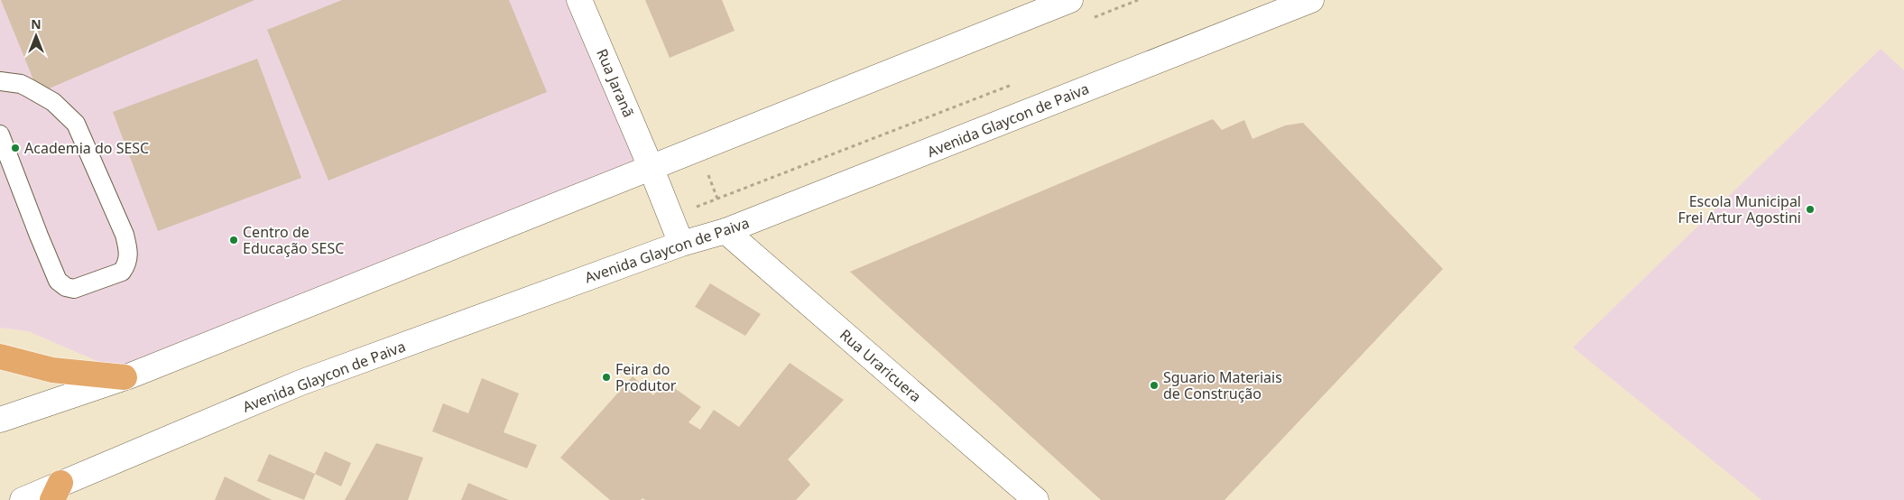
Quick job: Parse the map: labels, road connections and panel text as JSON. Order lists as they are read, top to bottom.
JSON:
{
  "streets": {
    "main road": ["Rua Jaranã", "Avenida Glaycon de Paiva", "Rua Uraricuera"]
  },
  "crossings": [
    ["Rua Jaranã", "Avenida Glaycon de Paiva"],
    ["Avenida Glaycon de Paiva", "Rua Uraricuera"]
  ],
  "places": [
    "Academia do SESC",
    "Escola Municipal Frei Artur Agostini",
    "Centro de Educação SESC",
    "Feira do Produtor",
    "Sguario Materiais de Construção"
  ],
  "north": "top"
}
